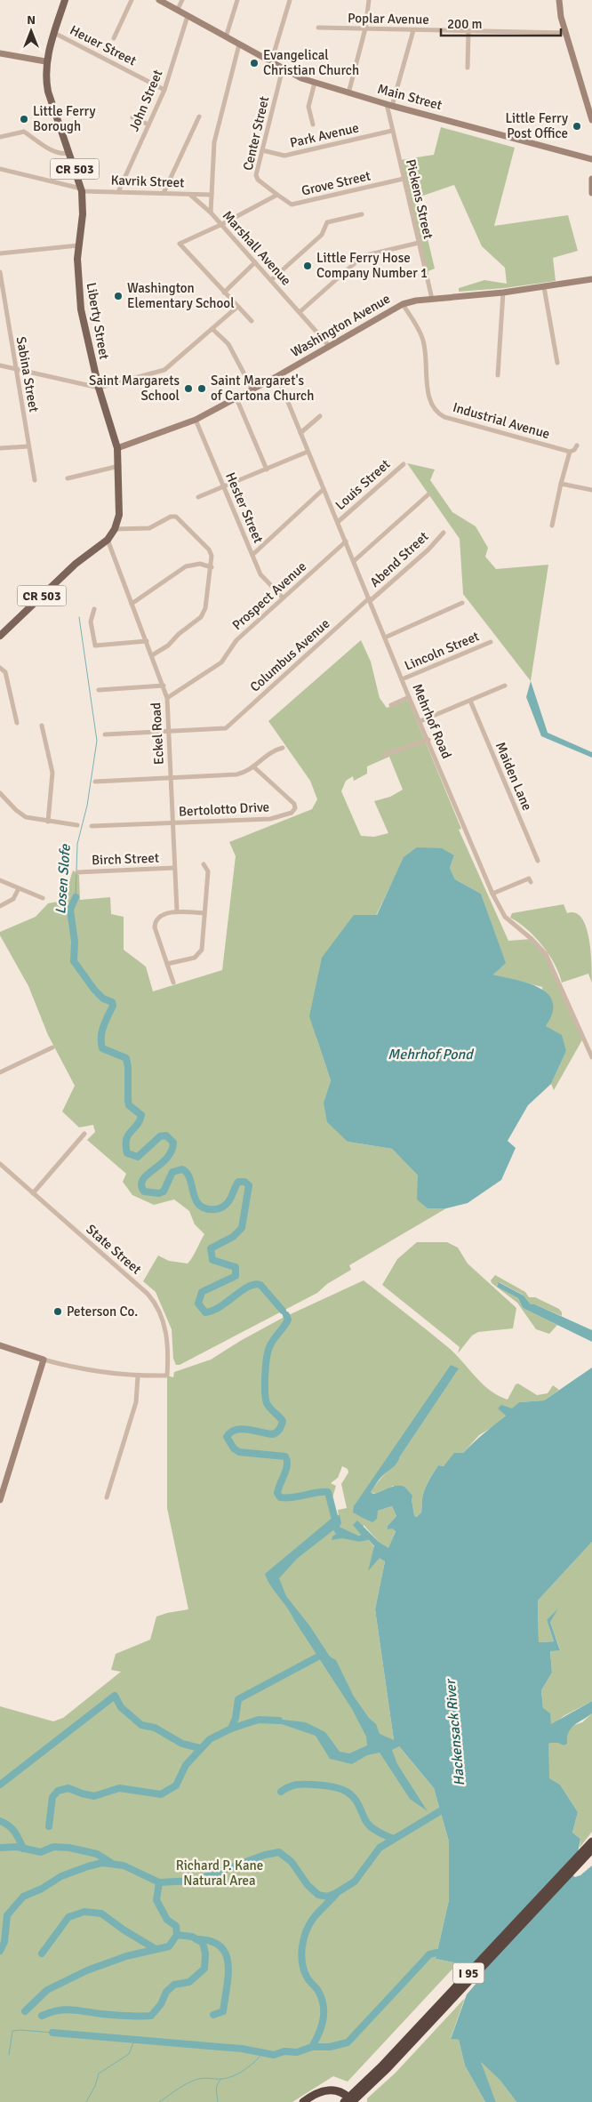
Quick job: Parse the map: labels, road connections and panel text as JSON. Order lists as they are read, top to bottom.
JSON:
{
  "streets": {
    "highway": ["I 95"],
    "main road": ["CR 503", "Liberty Street"],
    "street": [
      "Poplar Avenue",
      "Heuer Street",
      "Main Street",
      "John Street",
      "Center Street",
      "Park Avenue",
      "Kavrik Street",
      "Grove Street",
      "Pickens Street",
      "Marshall Avenue",
      "Washington Avenue",
      "Sabina Street",
      "Industrial Avenue",
      "Louis Street",
      "Hester Street",
      "Abend Street",
      "Prospect Avenue",
      "Lincoln Street",
      "Columbus Avenue",
      "Mehrhof Road",
      "Eckel Road",
      "Maiden Lane",
      "Bertolotto Drive",
      "Birch Street",
      "State Street"
    ]
  },
  "crossings": [
    ["Heuer Street", "John Street"],
    ["Heuer Street", "Liberty Street"],
    ["Main Street", "John Street"],
    ["Main Street", "Center Street"],
    ["Main Street", "Pickens Street"],
    ["Main Street", "Marshall Avenue"],
    ["John Street", "Kavrik Street"],
    ["Center Street", "Park Avenue"],
    ["Center Street", "Grove Street"],
    ["Park Avenue", "Pickens Street"],
    ["Kavrik Street", "Marshall Avenue"],
    ["Kavrik Street", "Liberty Street"],
    ["Grove Street", "Pickens Street"],
    ["Pickens Street", "Washington Avenue"],
    ["Marshall Avenue", "Washington Avenue"],
    ["Liberty Street", "Washington Avenue"],
    ["Liberty Street", "Eckel Road"],
    ["Washington Avenue", "Industrial Avenue"],
    ["Washington Avenue", "Hester Street"],
    ["Washington Avenue", "Mehrhof Road"],
    ["Louis Street", "Mehrhof Road"],
    ["Hester Street", "Prospect Avenue"],
    ["Abend Street", "Columbus Avenue"],
    ["Abend Street", "Mehrhof Road"],
    ["Prospect Avenue", "Mehrhof Road"],
    ["Prospect Avenue", "Eckel Road"],
    ["Lincoln Street", "Mehrhof Road"],
    ["Columbus Avenue", "Mehrhof Road"],
    ["Columbus Avenue", "Eckel Road"],
    ["Eckel Road", "Bertolotto Drive"],
    ["Eckel Road", "Birch Street"]
  ],
  "water": ["Losen Slofe", "Mehrhof Pond", "Hackensack River"],
  "parks": ["Richard P. Kane Natural Area"],
  "places": [
    "Evangelical Christian Church",
    "Little Ferry Borough",
    "Little Ferry Post Office",
    "Little Ferry Hose Company Number 1",
    "Washington Elementary School",
    "Saint Margarets School",
    "Saint Margaret's of Cartona Church",
    "Peterson Co."
  ],
  "scale_bar": "200 m",
  "north": "top"
}
